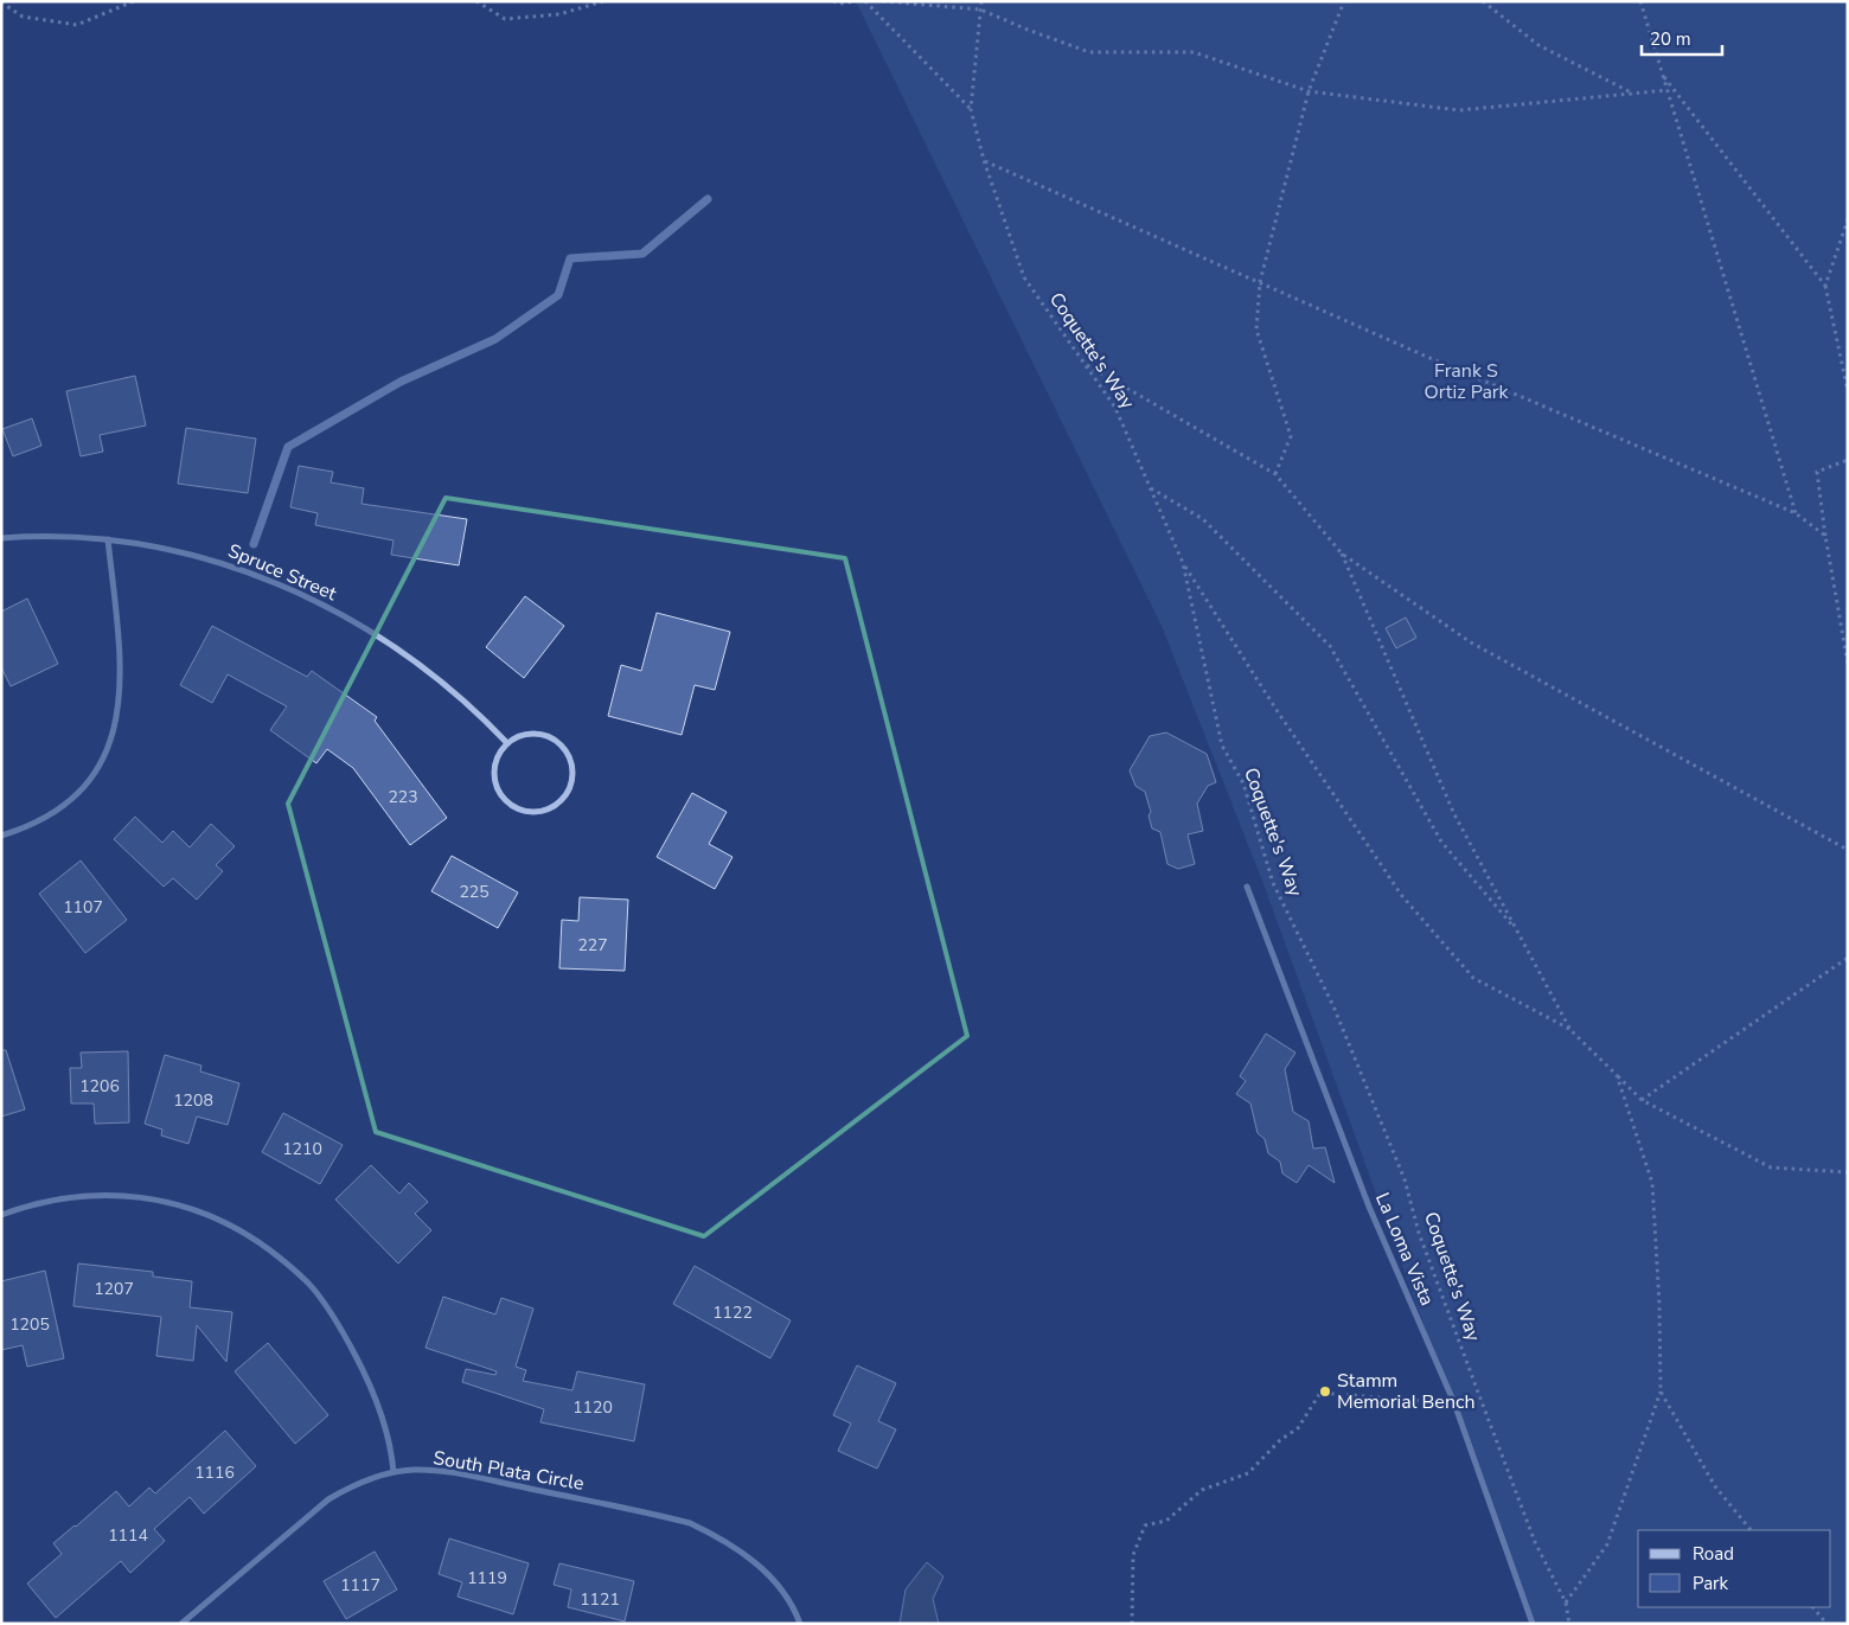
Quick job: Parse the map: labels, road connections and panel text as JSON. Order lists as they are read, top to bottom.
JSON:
{
  "streets": {
    "street": ["Spruce Street", "La Loma Vista", "South Plata Circle"],
    "path": ["Coquette's Way"]
  },
  "parks": ["Frank S Ortiz Park"],
  "places": ["Stamm Memorial Bench"],
  "house_numbers": [
    "223",
    "225",
    "1107",
    "227",
    "1206",
    "1208",
    "1210",
    "1207",
    "1122",
    "1205",
    "1120",
    "1116",
    "1114",
    "1119",
    "1117",
    "1121"
  ],
  "legend": ["Road", "Park"],
  "scale_bar": "20 m"
}
